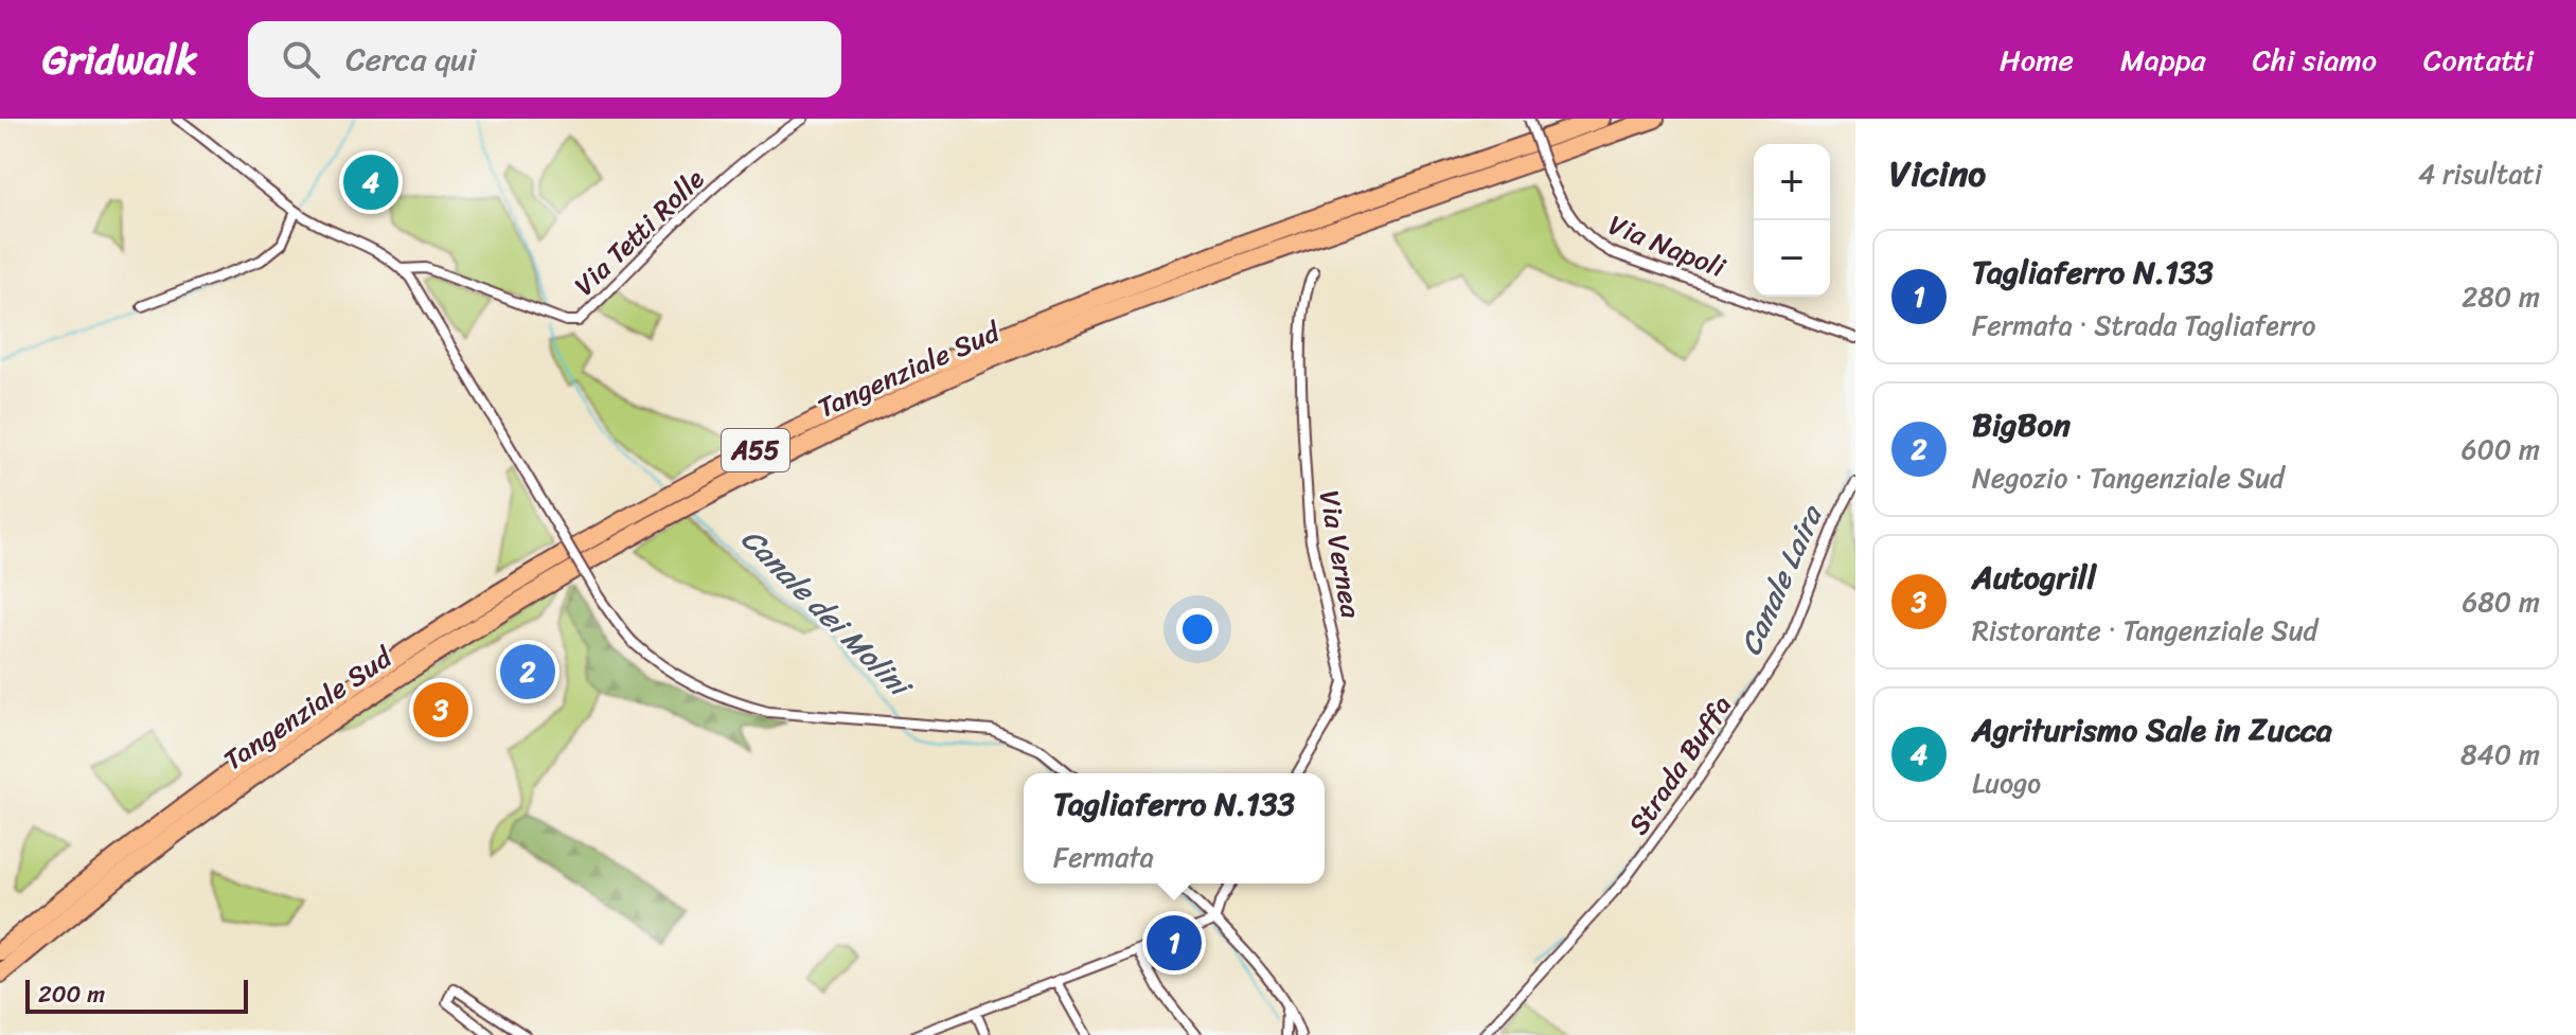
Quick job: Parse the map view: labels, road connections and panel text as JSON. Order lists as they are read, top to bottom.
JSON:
{
  "streets": {
    "highway": ["Tangenziale Sud", "A55"],
    "street": [
      "Via Tetti Rolle",
      "Via Napoli",
      "Via Vernea",
      "Strada Buffa"
    ]
  },
  "water": ["Canale Laira", "Canale dei Molini"],
  "scale_bar": "200 m",
  "page": {
    "header": "Gridwalk",
    "search": "Cerca qui",
    "nav": [
      "Home",
      "Mappa",
      "Chi siamo",
      "Contatti"
    ],
    "heading": ["Vicino", "4 risultati"],
    "map_buttons": ["+", "−"],
    "pins": [
      "4",
      "2",
      "3",
      "1"
    ],
    "list": [
      {
        "mark": "1",
        "name": "Tagliaferro N.133",
        "note": "Fermata · Strada Tagliaferro",
        "value": "280 m"
      },
      {
        "mark": "2",
        "name": "BigBon",
        "note": "Negozio · Tangenziale Sud",
        "value": "600 m"
      },
      {
        "mark": "3",
        "name": "Autogrill",
        "note": "Ristorante · Tangenziale Sud",
        "value": "680 m"
      },
      {
        "mark": "4",
        "name": "Agriturismo Sale in Zucca",
        "note": "Luogo",
        "value": "840 m"
      }
    ],
    "popup": ["Tagliaferro N.133", "Fermata"],
    "scale": "200 m"
  }
}
